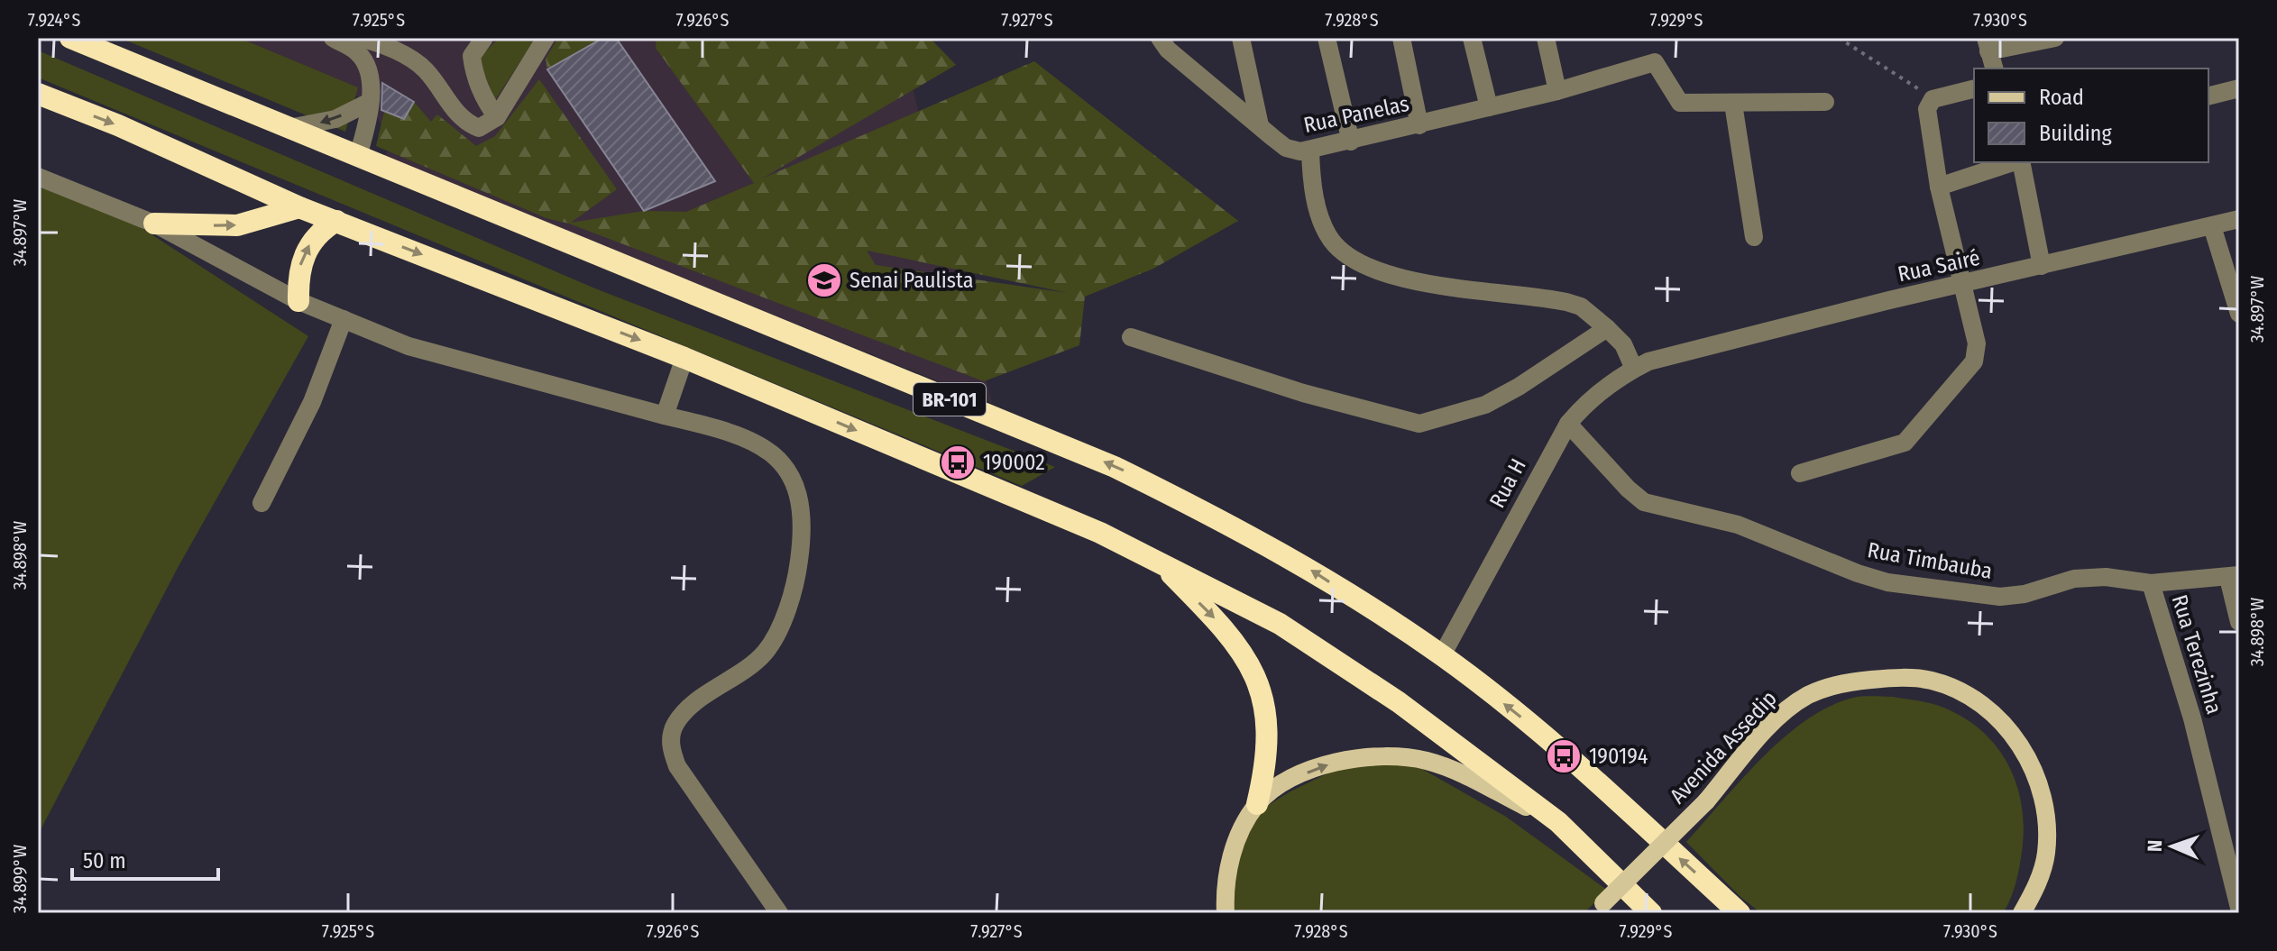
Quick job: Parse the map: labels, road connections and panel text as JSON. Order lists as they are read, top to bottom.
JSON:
{
  "streets": {
    "highway": ["BR-101"],
    "main road": ["Avenida Assedip"],
    "street": [
      "Rua Panelas",
      "Rua Sairé",
      "Rua H",
      "Rua Timbauba",
      "Rua Terezinha"
    ]
  },
  "crossings": [
    ["Rua Sairé", "Rua H"],
    ["BR-101", "Rua H"],
    ["Rua H", "Rua Timbauba"],
    ["Rua Timbauba", "Rua Terezinha"]
  ],
  "places": {
    "school or university": ["Senai Paulista"],
    "bus stop": ["190002", "190194"]
  },
  "legend": ["Road", "Building"],
  "scale_bar": "50 m",
  "north": "left",
  "coordinates": [
    "7.924°S",
    "7.925°S",
    "7.926°S",
    "7.927°S",
    "7.928°S",
    "7.929°S",
    "7.930°S",
    "34.897°W",
    "34.898°W",
    "34.899°W"
  ]
}
